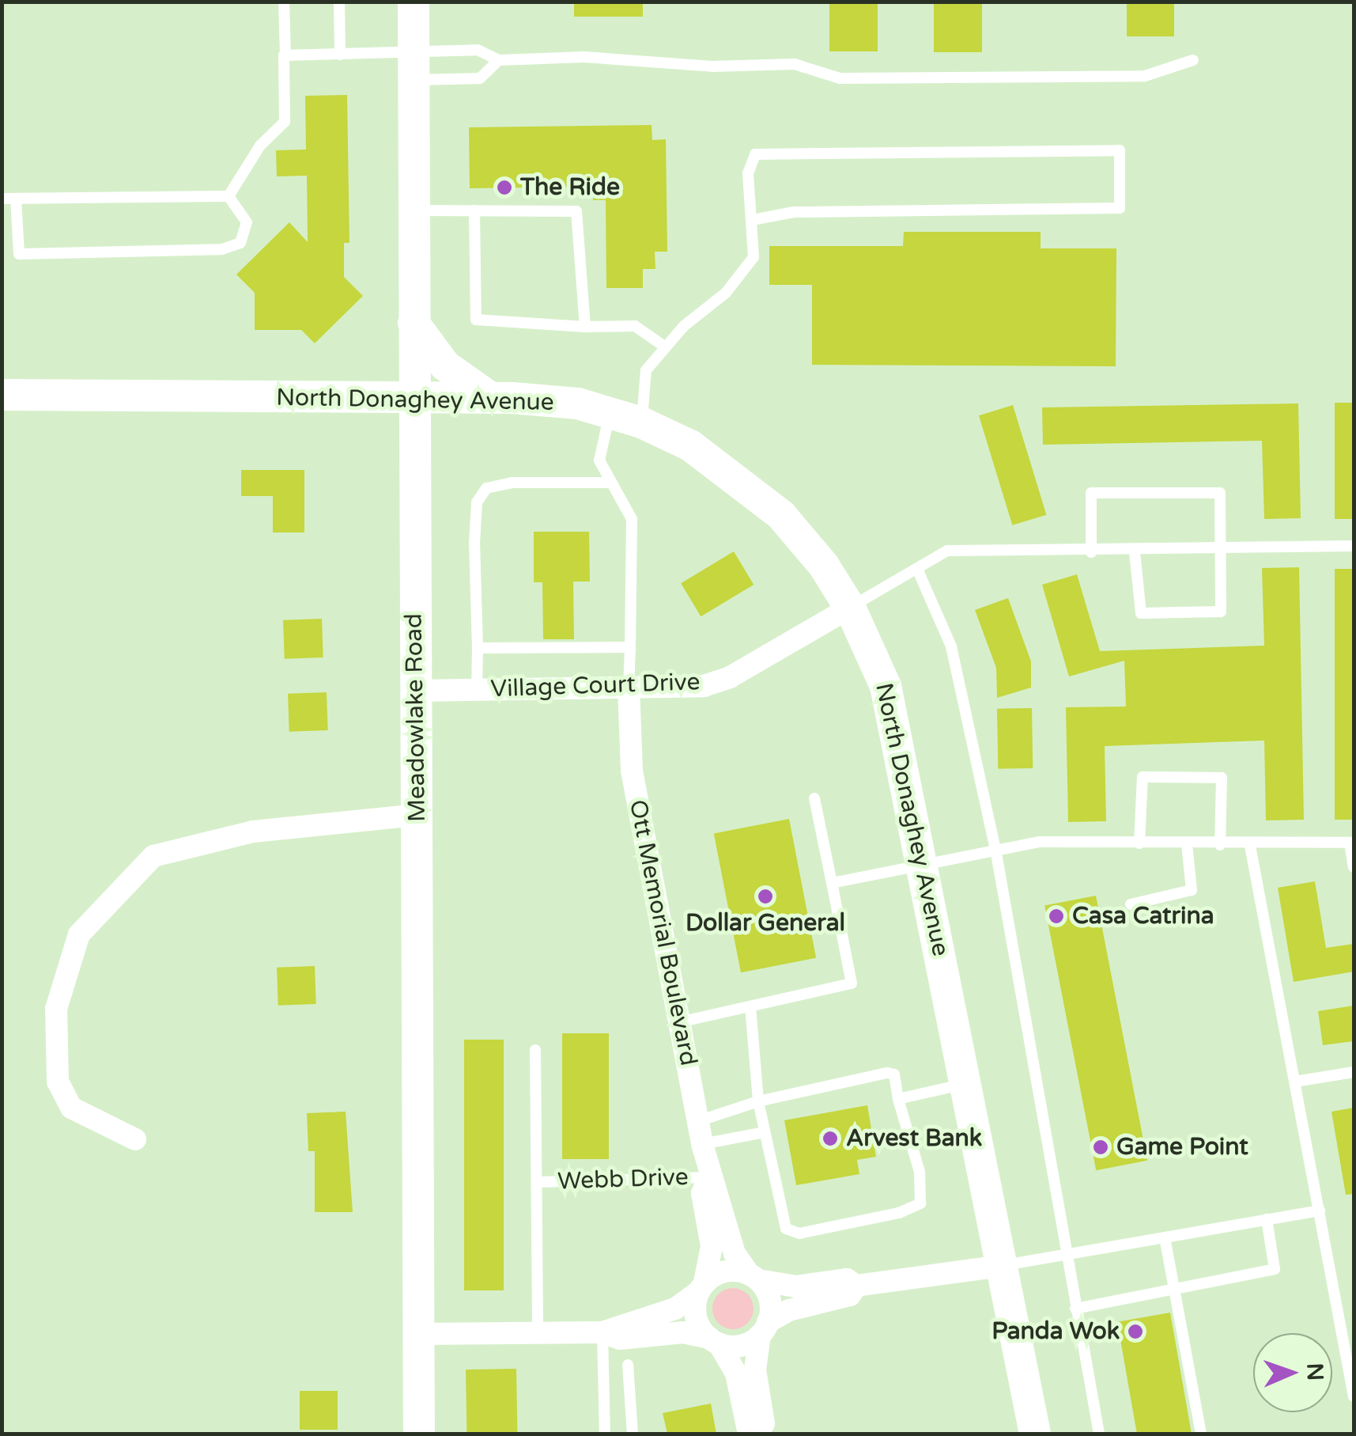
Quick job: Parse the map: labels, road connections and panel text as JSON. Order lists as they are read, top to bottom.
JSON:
{
  "streets": {
    "street": [
      "North Donaghey Avenue",
      "Village Court Drive",
      "Meadowlake Road",
      "Ott Memorial Boulevard"
    ],
    "lane": ["Webb Drive"]
  },
  "crossings": [
    ["North Donaghey Avenue", "Village Court Drive"],
    ["North Donaghey Avenue", "Meadowlake Road"],
    ["Village Court Drive", "Meadowlake Road"],
    ["Village Court Drive", "Ott Memorial Boulevard"],
    ["Ott Memorial Boulevard", "Webb Drive"]
  ],
  "places": [
    "The Ride",
    "Dollar General",
    "Casa Catrina",
    "Arvest Bank",
    "Game Point",
    "Panda Wok"
  ],
  "north": "right"
}
